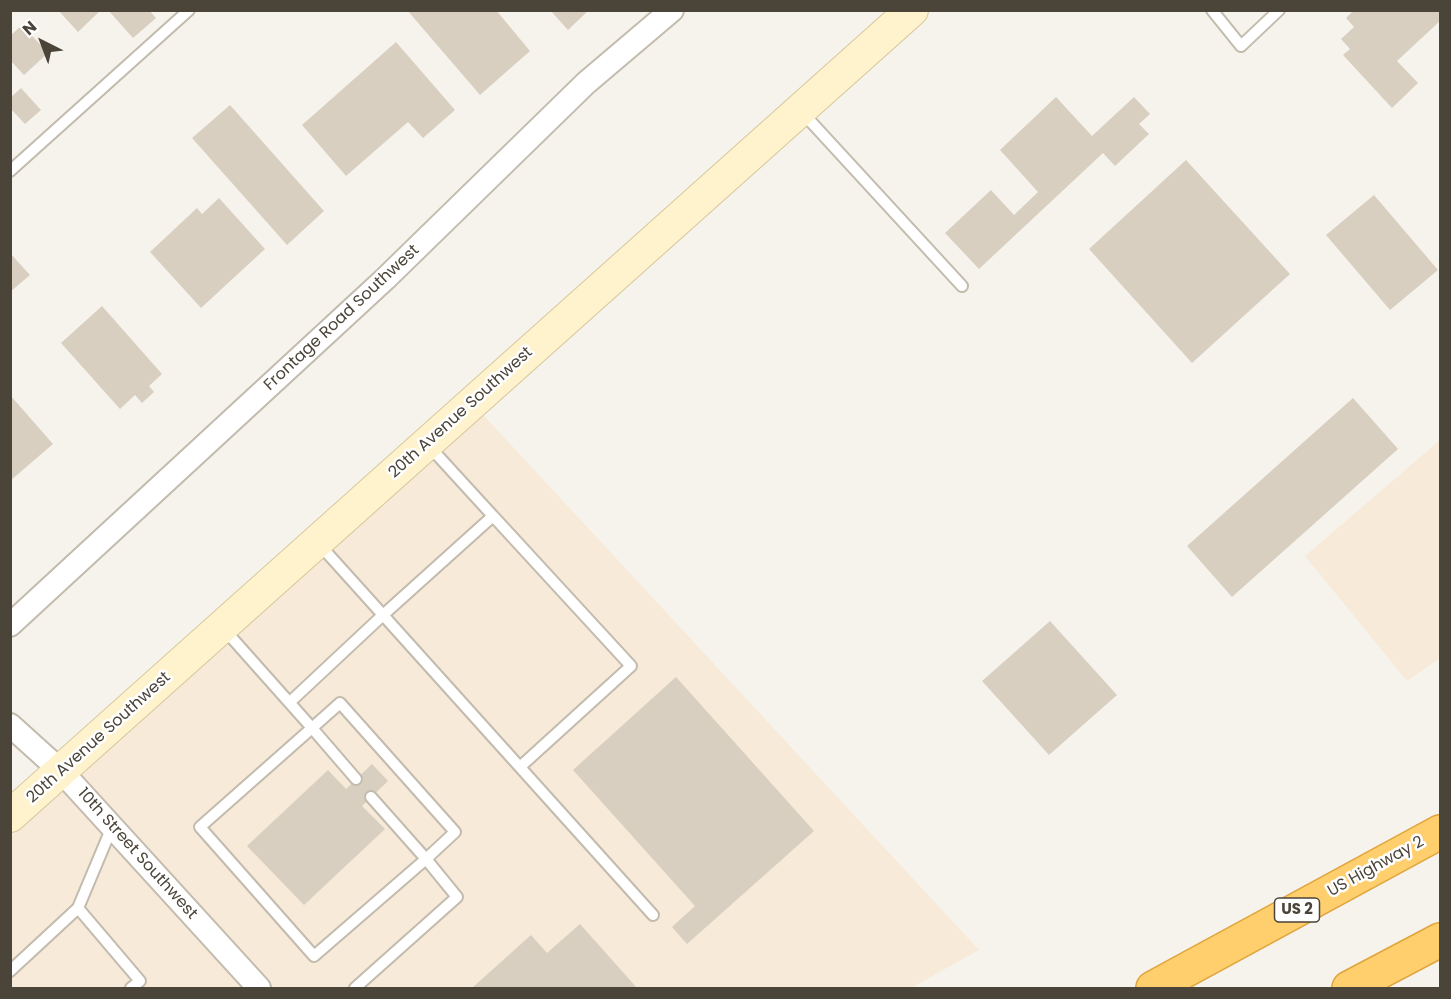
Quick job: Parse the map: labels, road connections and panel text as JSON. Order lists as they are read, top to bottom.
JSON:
{
  "streets": {
    "highway": ["US Highway 2", "US 2"],
    "street": ["Frontage Road Southwest", "20th Avenue Southwest", "10th Street Southwest"]
  },
  "crossings": [
    ["20th Avenue Southwest", "10th Street Southwest"]
  ],
  "north": "top left"
}
